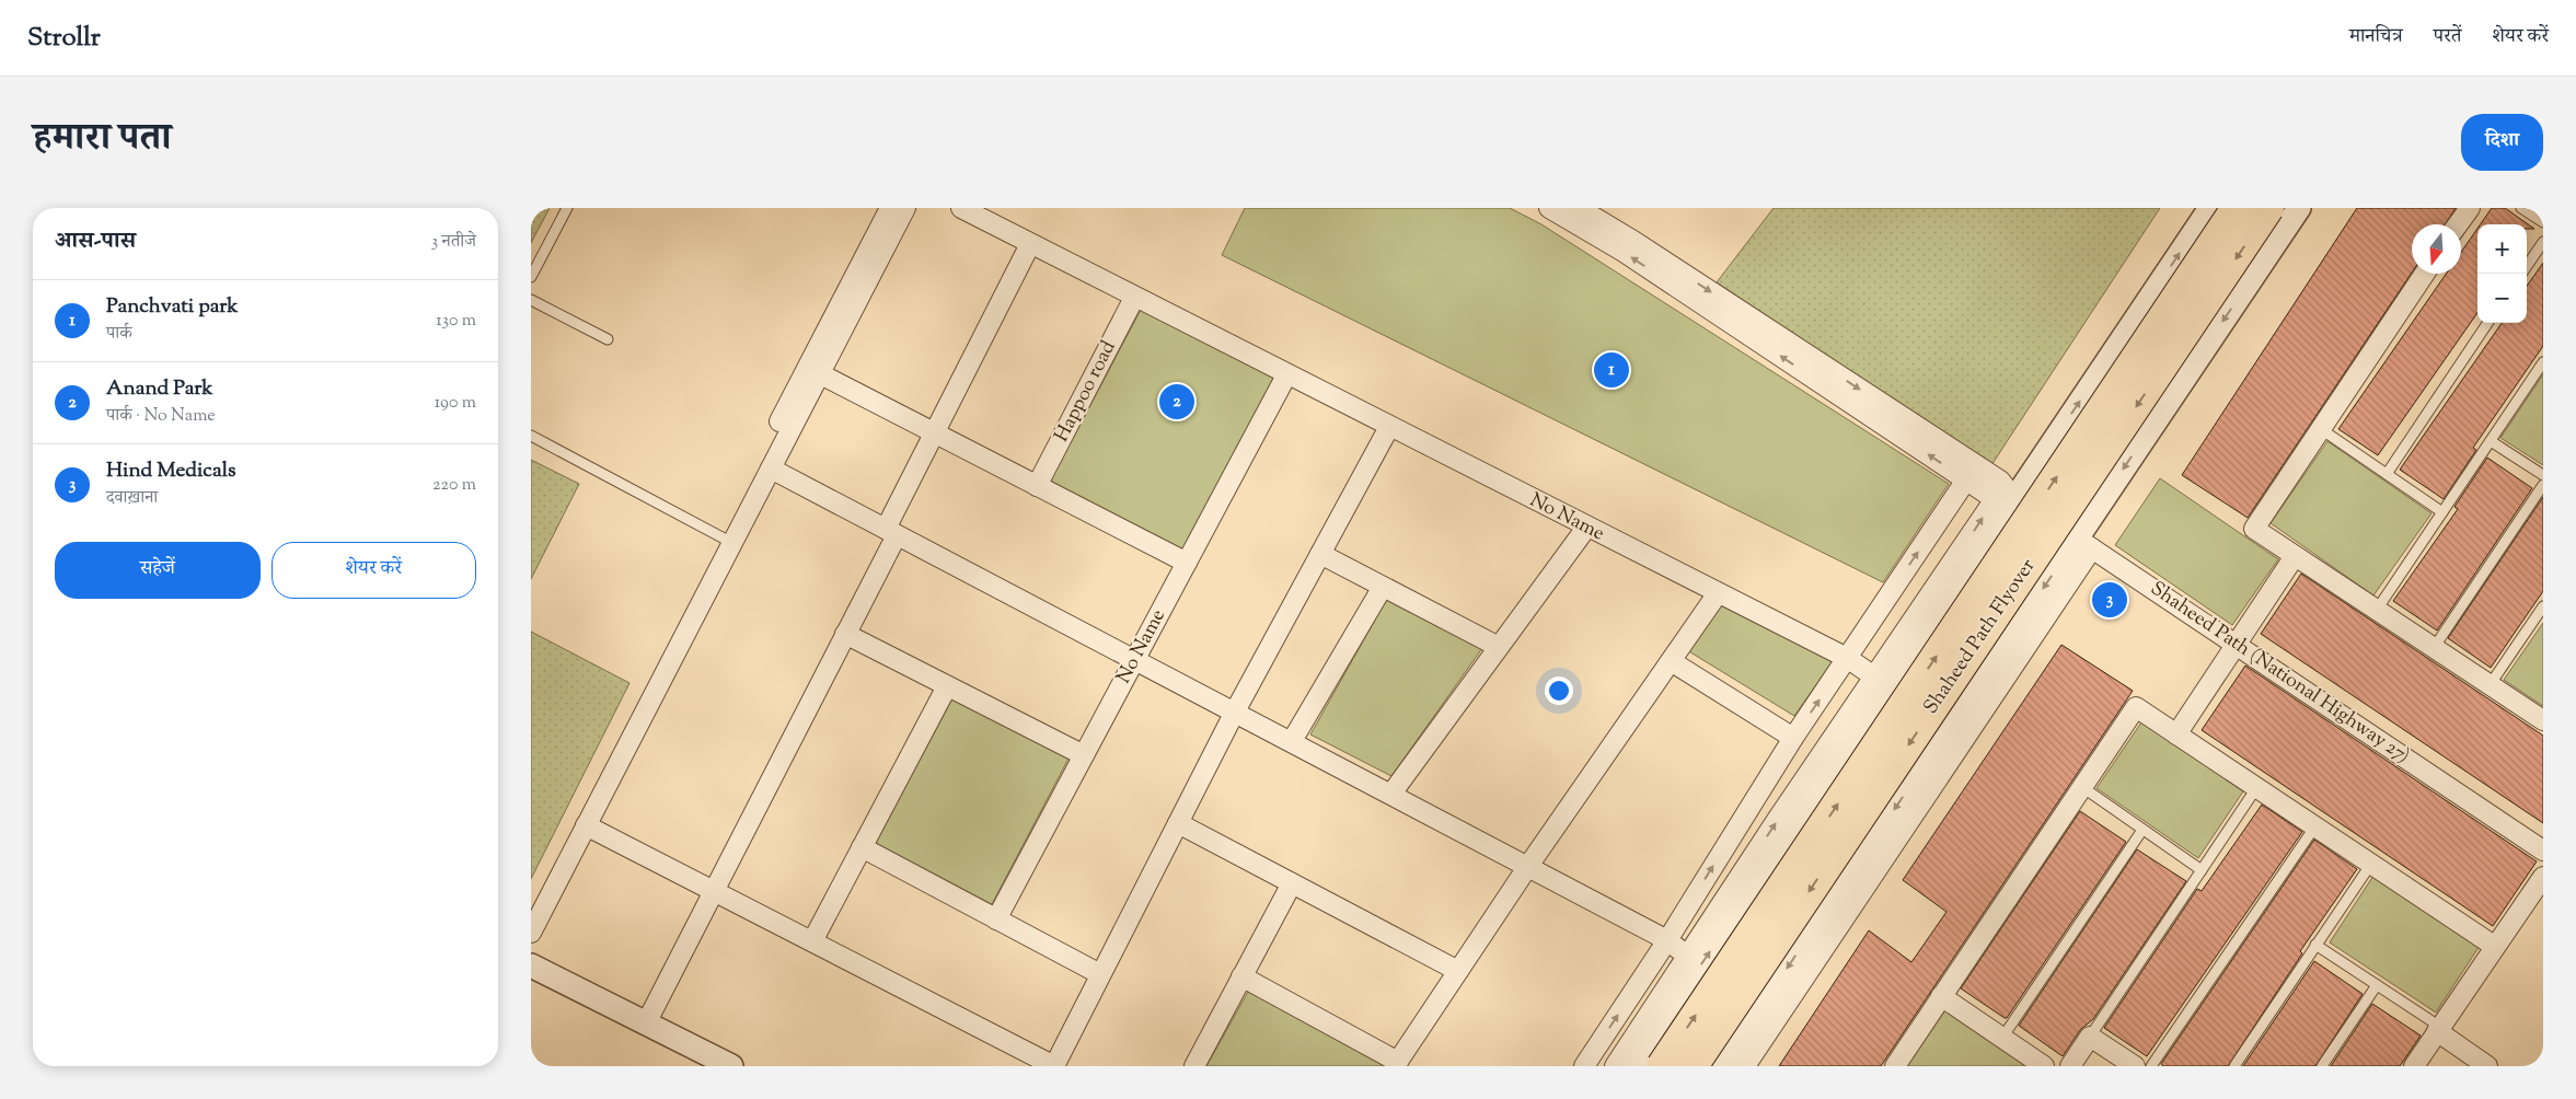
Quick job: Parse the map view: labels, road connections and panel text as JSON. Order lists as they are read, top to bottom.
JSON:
{
  "streets": {
    "highway": ["Shaheed Path Flyover"],
    "street": ["Happoo road", "No Name", "Shaheed Path (National Highway 27)"]
  },
  "crossings": [
    ["Happoo road", "No Name"]
  ],
  "north": "bottom",
  "page": {
    "header": "Strollr",
    "nav": ["मानचित्र", "परतें", "शेयर करें"],
    "title": "हमारा पता",
    "buttons": [
      "दिशा",
      ["सहेजें", "शेयर करें"]
    ],
    "heading": ["आस-पास", "3 नतीजे"],
    "map_buttons": ["+", "−"],
    "list": [
      {
        "mark": "1",
        "name": "Panchvati park",
        "note": "पार्क",
        "value": "130 m"
      },
      {
        "mark": "2",
        "name": "Anand Park",
        "note": "पार्क · No Name",
        "value": "190 m"
      },
      {
        "mark": "3",
        "name": "Hind Medicals",
        "note": "दवाख़ाना",
        "value": "220 m"
      }
    ],
    "pins": ["1", "2", "3"]
  }
}
